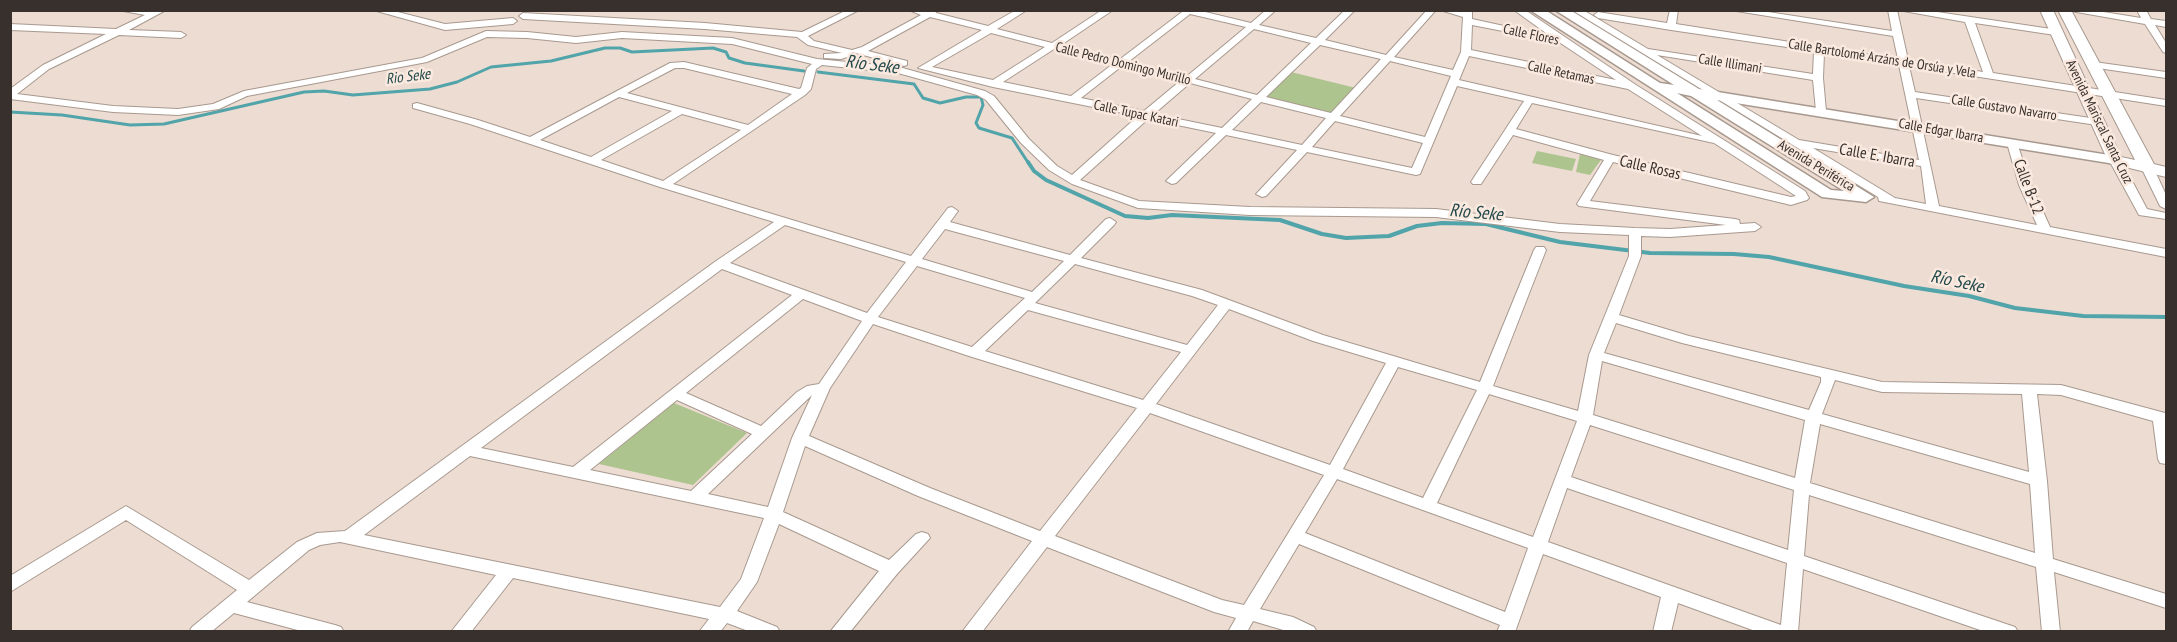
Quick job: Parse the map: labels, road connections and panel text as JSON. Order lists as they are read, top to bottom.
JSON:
{
  "streets": {
    "main road": ["Avenida Mariscal Santa Cruz", "Calle Edgar Ibarra"],
    "street": [
      "Calle Flores",
      "Calle Bartolomé Arzáns de Orsúa y Vela",
      "Calle Pedro Domingo Murillo",
      "Calle Illimani",
      "Calle Retamas",
      "Calle Gustavo Navarro",
      "Calle Tupac Katari",
      "Calle E. Ibarra",
      "Avenida Periférica",
      "Calle Rosas",
      "Calle B-12"
    ]
  },
  "crossings": [
    ["Calle Flores", "Avenida Periférica"],
    ["Calle Bartolomé Arzáns de Orsúa y Vela", "Avenida Mariscal Santa Cruz"],
    ["Calle Pedro Domingo Murillo", "Calle Tupac Katari"],
    ["Calle Retamas", "Calle Edgar Ibarra"],
    ["Calle Retamas", "Avenida Periférica"],
    ["Calle Gustavo Navarro", "Avenida Mariscal Santa Cruz"],
    ["Avenida Mariscal Santa Cruz", "Calle Edgar Ibarra"],
    ["Calle Edgar Ibarra", "Avenida Periférica"],
    ["Calle Edgar Ibarra", "Calle B-12"]
  ],
  "water": ["Río Seke", "Rio Seke"]
}
